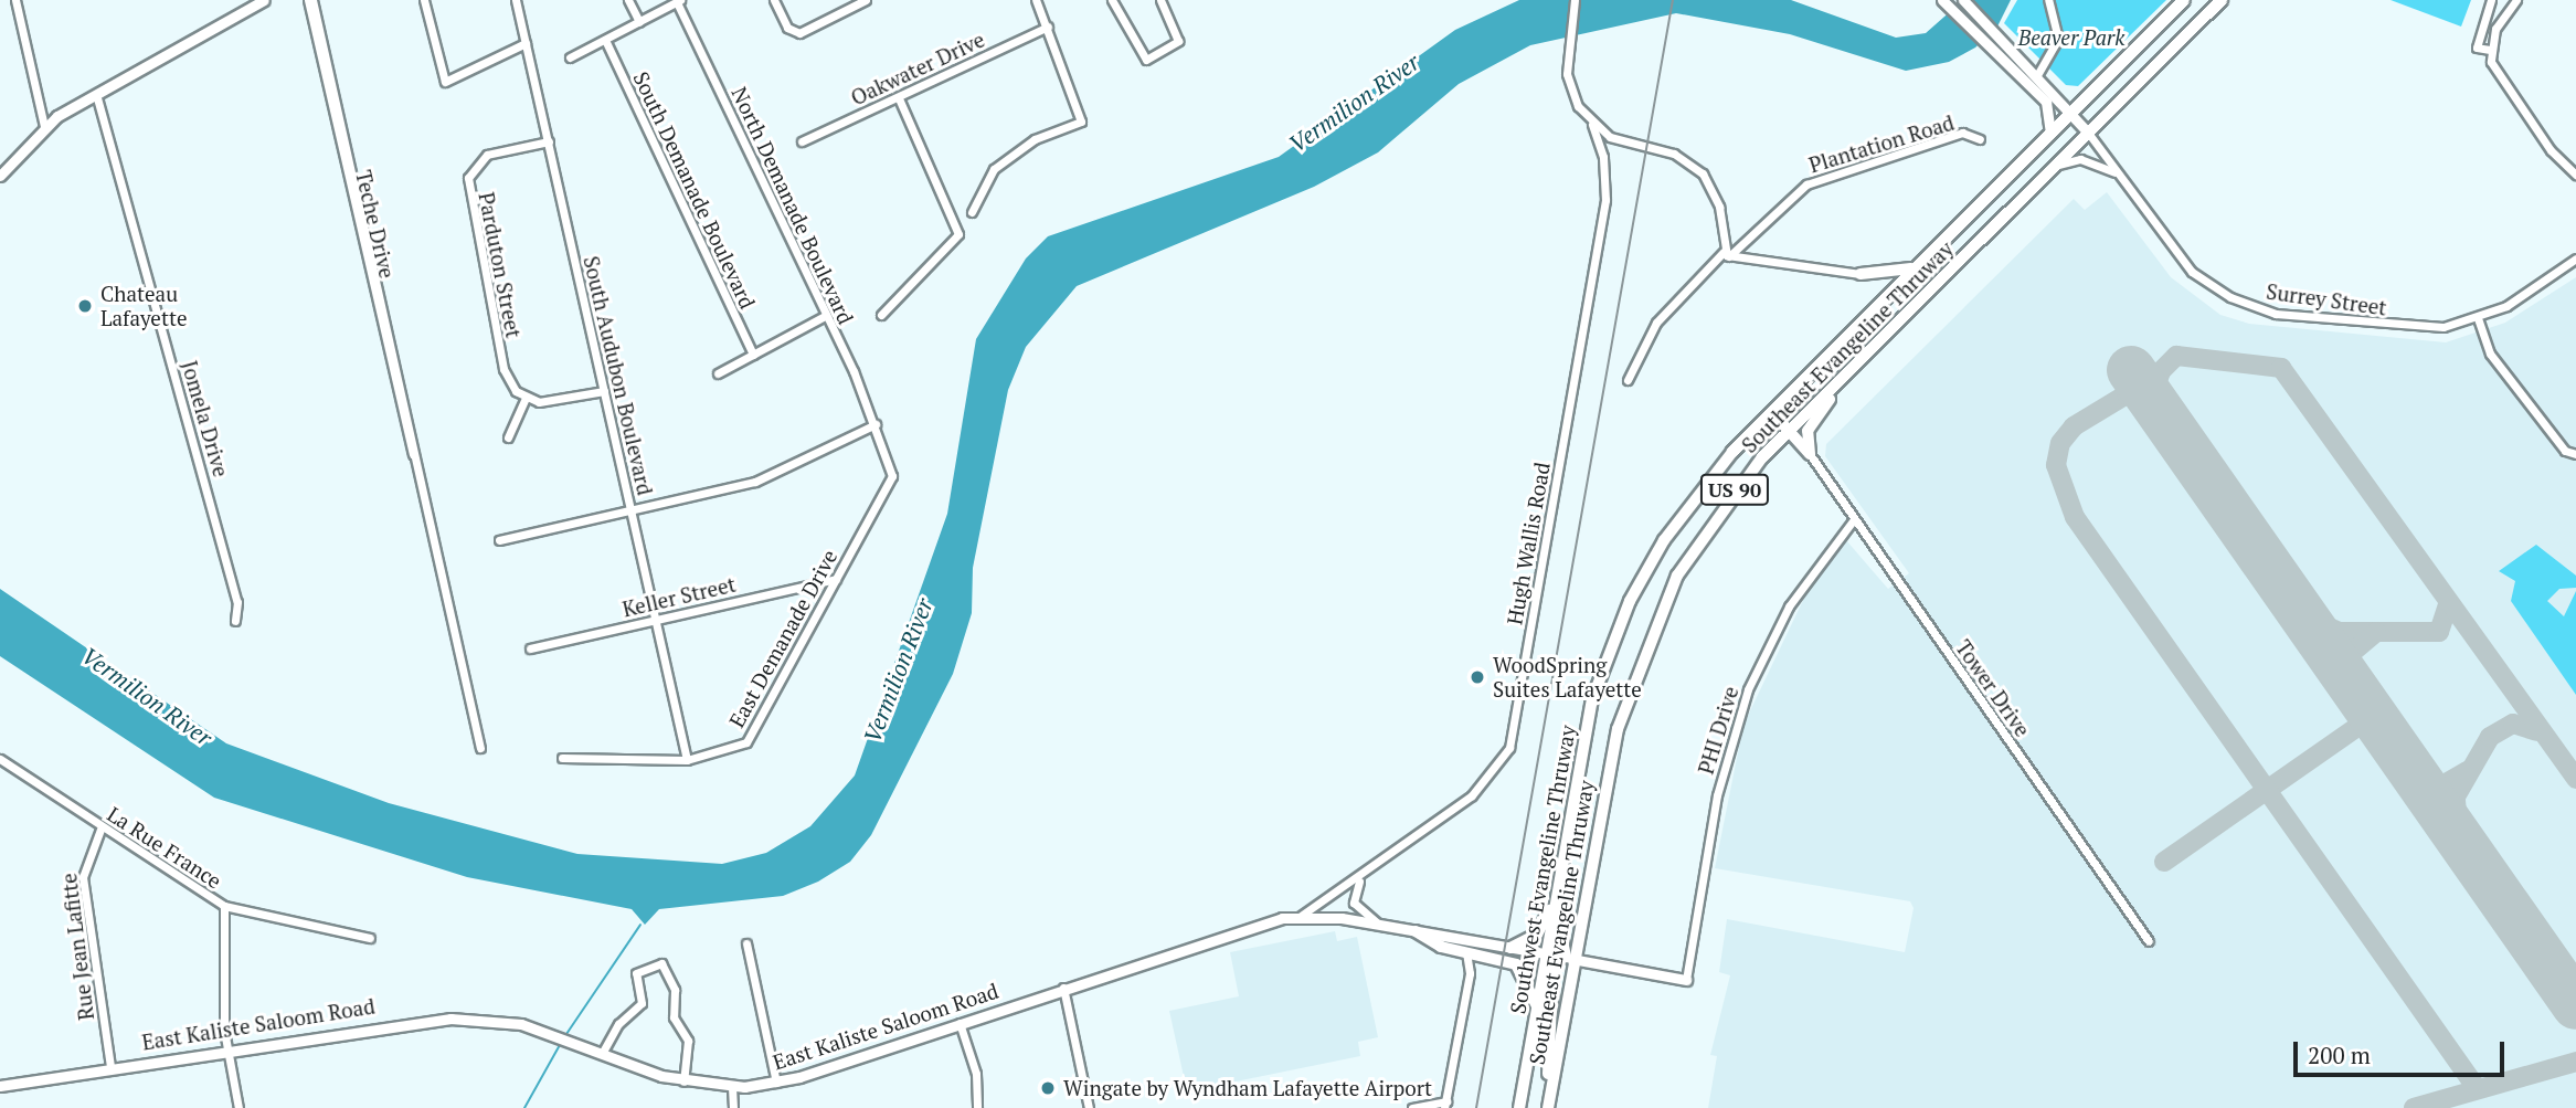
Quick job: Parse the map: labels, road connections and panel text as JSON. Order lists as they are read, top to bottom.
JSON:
{
  "streets": {
    "highway": ["Southeast Evangeline Thruway", "US 90", "Southwest Evangeline Thruway"],
    "main road": ["East Kaliste Saloom Road"],
    "street": [
      "Oakwater Drive",
      "Plantation Road",
      "South Demanade Boulevard",
      "North Demanade Boulevard",
      "Teche Drive",
      "Parduton Street",
      "Surrey Street",
      "South Audubon Boulevard",
      "Jomela Drive",
      "Hugh Wallis Road",
      "Keller Street",
      "East Demanade Drive",
      "Tower Drive",
      "PHI Drive",
      "La Rue France",
      "Rue Jean Lafitte"
    ]
  },
  "crossings": [
    ["North Demanade Boulevard", "East Demanade Drive"],
    ["Parduton Street", "South Audubon Boulevard"],
    ["Surrey Street", "Southeast Evangeline Thruway"],
    ["Southeast Evangeline Thruway", "US 90"],
    ["Southeast Evangeline Thruway", "Southwest Evangeline Thruway"],
    ["Southeast Evangeline Thruway", "East Kaliste Saloom Road"],
    ["South Audubon Boulevard", "Keller Street"],
    ["South Audubon Boulevard", "East Demanade Drive"],
    ["Hugh Wallis Road", "East Kaliste Saloom Road"],
    ["Keller Street", "East Demanade Drive"],
    ["Tower Drive", "PHI Drive"],
    ["PHI Drive", "East Kaliste Saloom Road"],
    ["La Rue France", "Rue Jean Lafitte"],
    ["Southwest Evangeline Thruway", "East Kaliste Saloom Road"],
    ["Rue Jean Lafitte", "East Kaliste Saloom Road"]
  ],
  "water": ["Vermilion River"],
  "parks": ["Beaver Park"],
  "places": ["Chateau Lafayette", "WoodSpring Suites Lafayette", "Wingate by Wyndham Lafayette Airport"],
  "scale_bar": "200 m"
}
